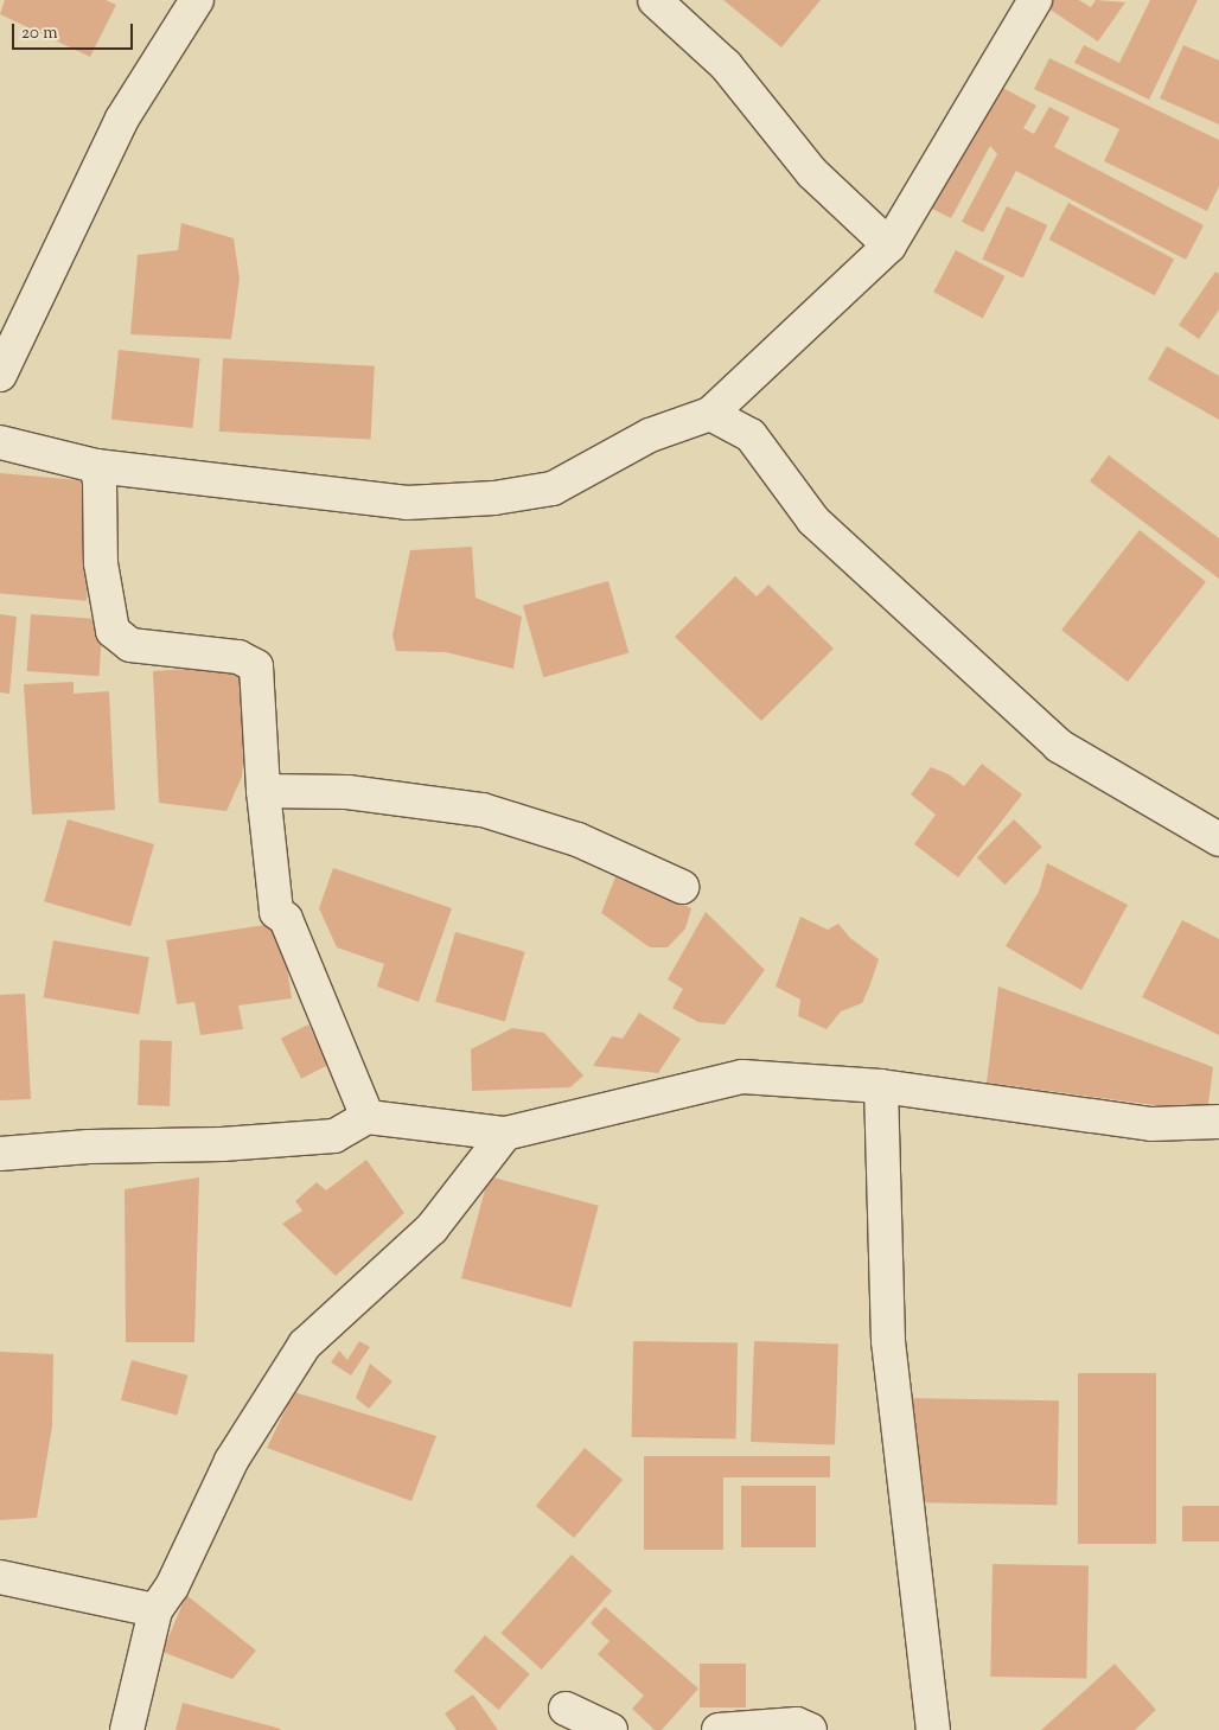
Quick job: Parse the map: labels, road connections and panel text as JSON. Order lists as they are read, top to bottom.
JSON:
{
  "scale_bar": "20 m"
}
